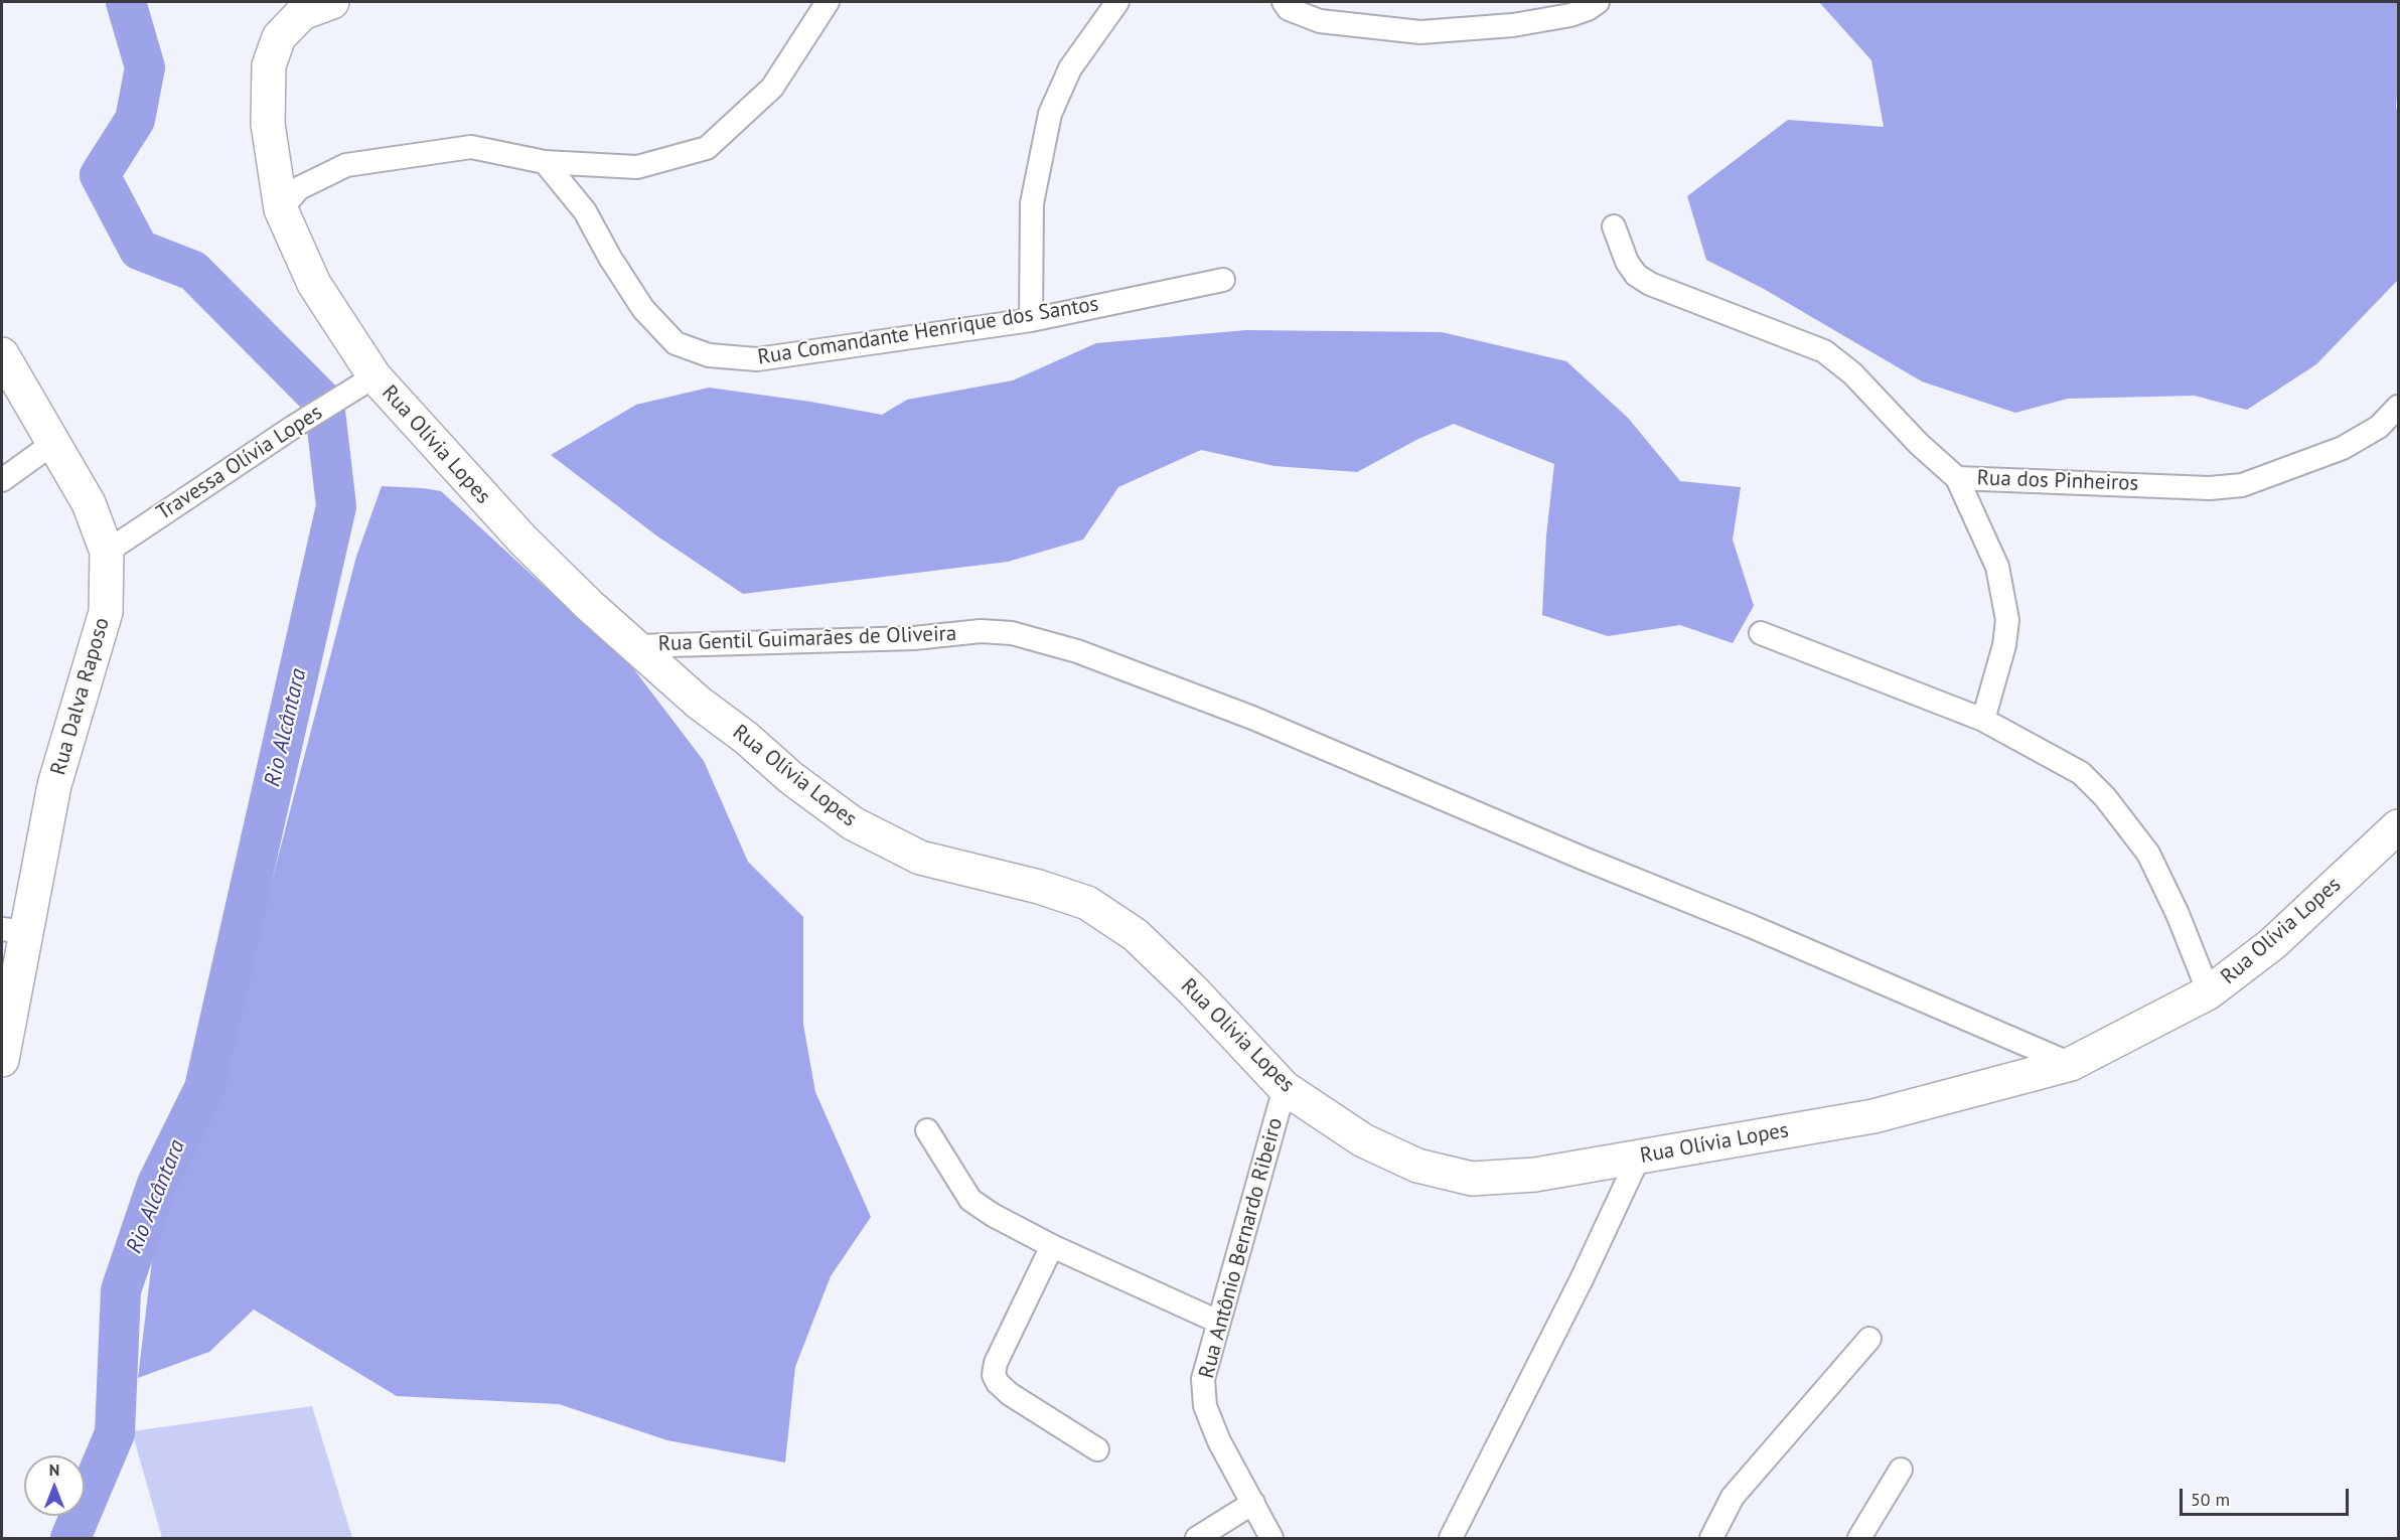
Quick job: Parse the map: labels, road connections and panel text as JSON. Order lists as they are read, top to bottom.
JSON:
{
  "streets": {
    "street": [
      "Rua Comandante Henrique dos Santos",
      "Rua Olívia Lopes",
      "Travessa Olívia Lopes",
      "Rua dos Pinheiros",
      "Rua Gentil Guimarães de Oliveira",
      "Rua Dalva Raposo",
      "Rua Antônio Bernardo Ribeiro"
    ]
  },
  "crossings": [
    ["Rua Olívia Lopes", "Travessa Olívia Lopes"],
    ["Rua Olívia Lopes", "Rua Gentil Guimarães de Oliveira"],
    ["Rua Olívia Lopes", "Rua Antônio Bernardo Ribeiro"],
    ["Travessa Olívia Lopes", "Rua Dalva Raposo"]
  ],
  "water": ["Rio Alcântara"],
  "scale_bar": "50 m",
  "north": "top"
}
